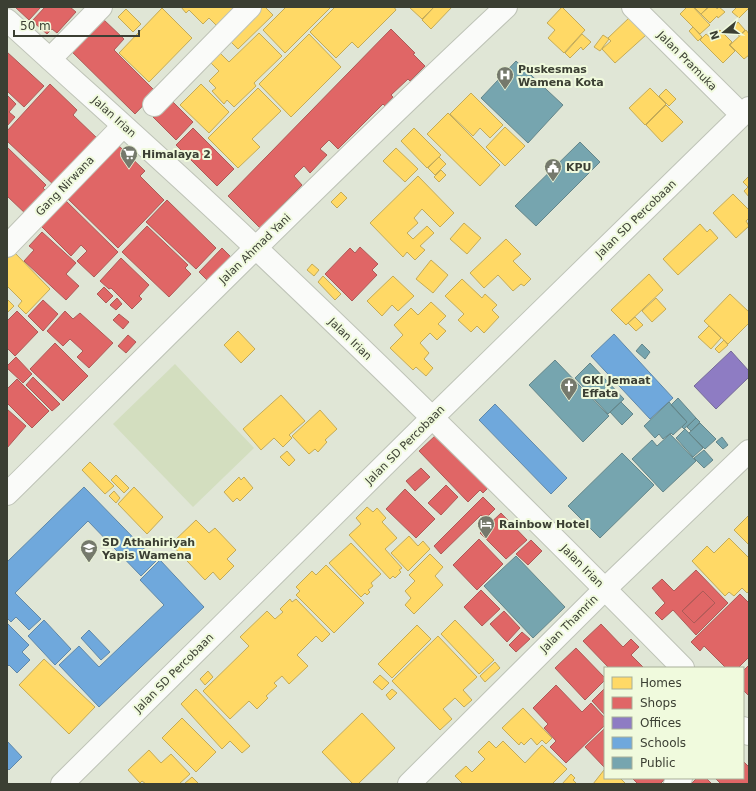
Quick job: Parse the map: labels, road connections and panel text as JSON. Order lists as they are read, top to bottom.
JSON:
{
  "streets": {
    "street": [
      "Jalan Pramuka",
      "Jalan Irian",
      "Gang Nirwana",
      "Jalan SD Percobaan",
      "Jalan Ahmad Yani",
      "Jalan Thamrin"
    ]
  },
  "crossings": [
    ["Jalan Pramuka", "Jalan SD Percobaan"],
    ["Jalan Irian", "Gang Nirwana"],
    ["Jalan Irian", "Jalan SD Percobaan"],
    ["Jalan Irian", "Jalan Ahmad Yani"],
    ["Jalan Irian", "Jalan Thamrin"]
  ],
  "places": {
    "hospital": ["Puskesmas Wamena Kota"],
    "supermarket": ["Himalaya 2"],
    "public building": ["KPU"],
    "church": ["GKI Jemaat Effata"],
    "hotel": ["Rainbow Hotel"],
    "school or university": ["SD Athahiriyah Yapis Wamena"]
  },
  "legend": [
    "Homes",
    "Shops",
    "Offices",
    "Schools",
    "Public"
  ],
  "scale_bar": "50 m",
  "north": "left"
}
